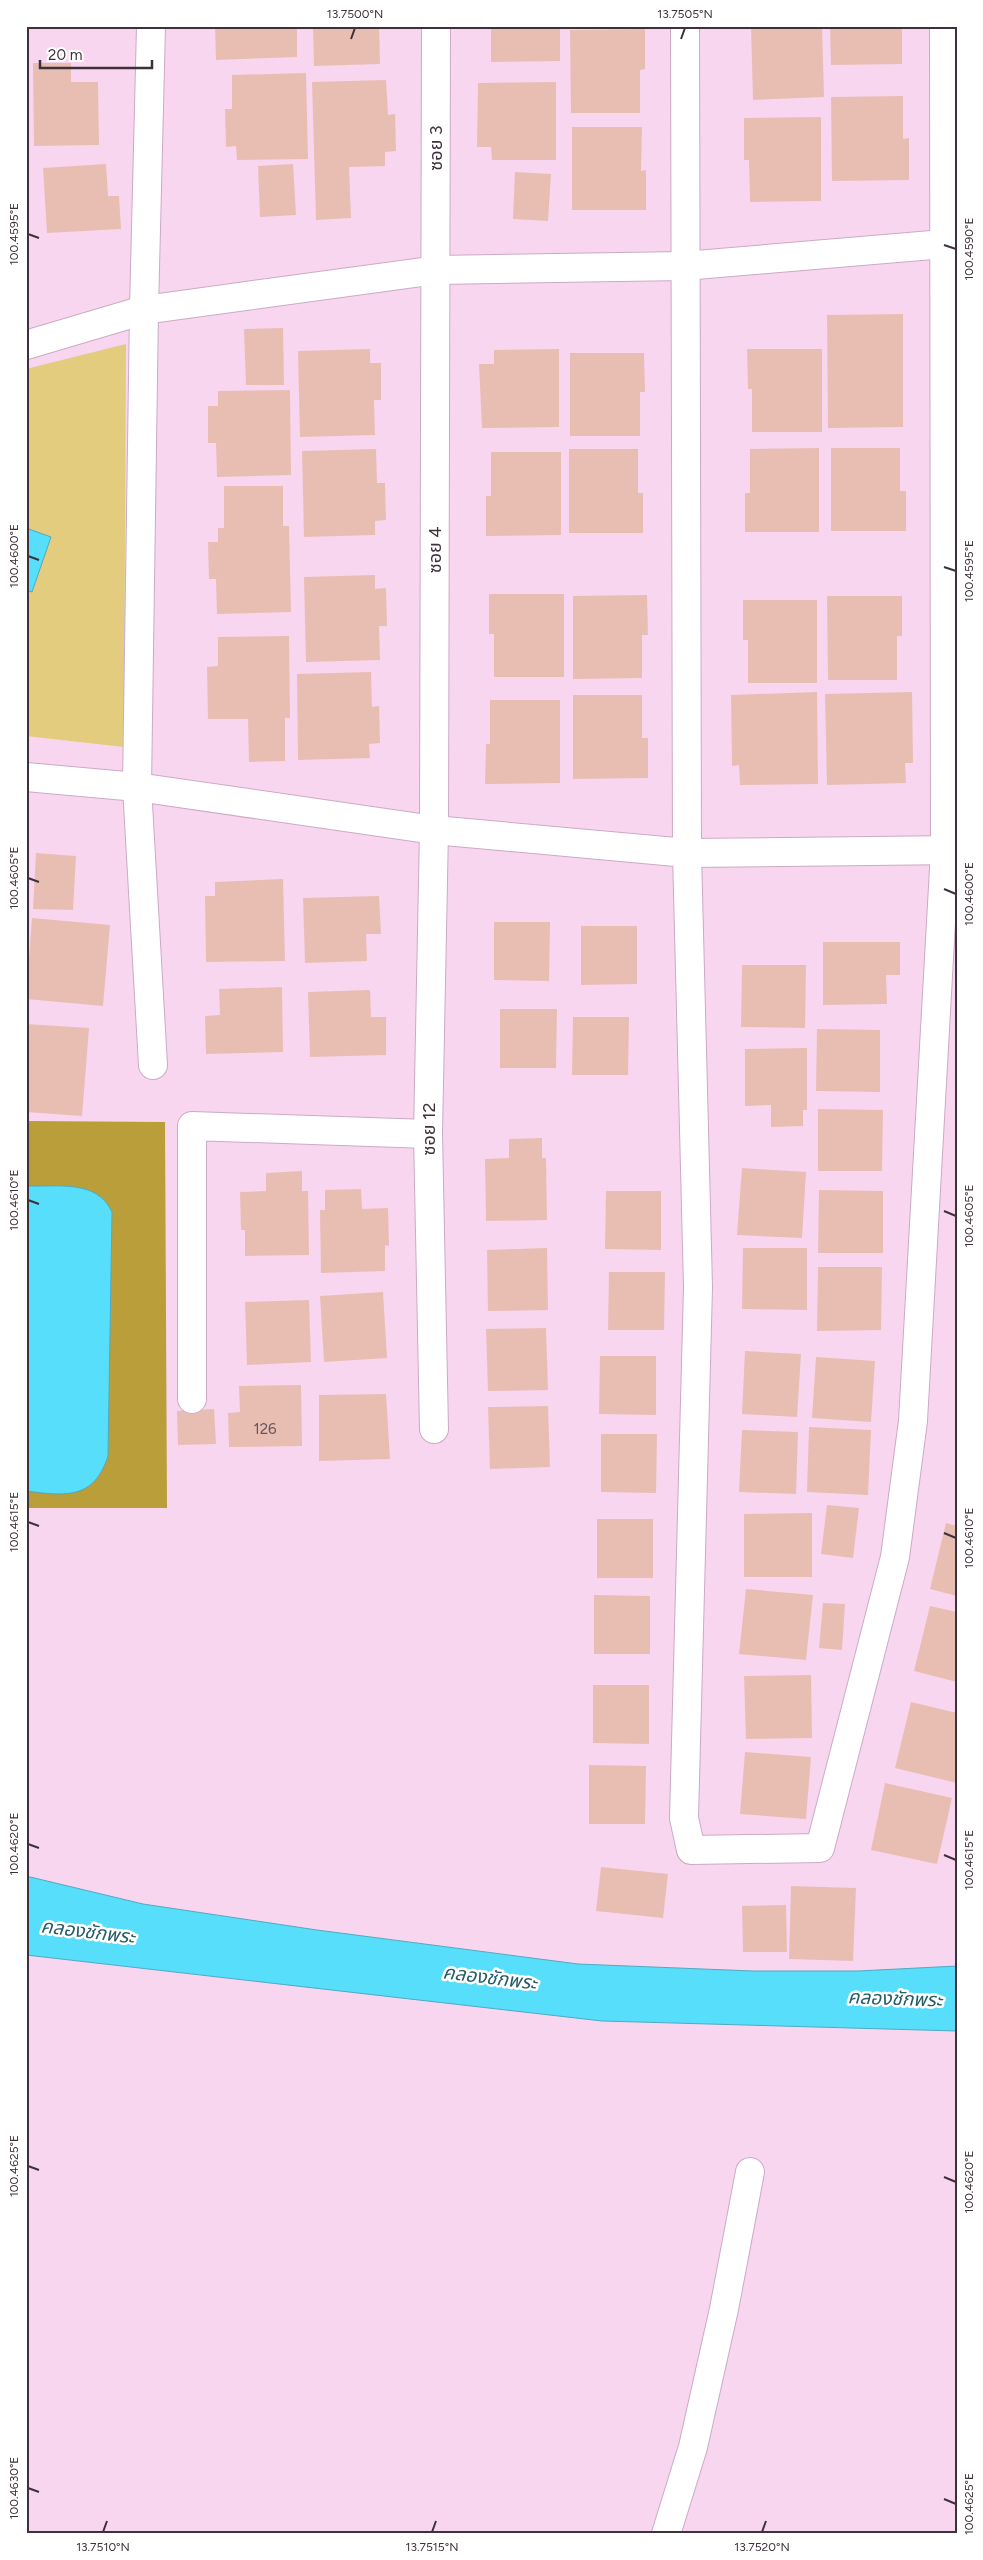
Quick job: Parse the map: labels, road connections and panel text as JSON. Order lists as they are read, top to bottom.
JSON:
{
  "streets": {
    "street": ["ซอย 3", "ซอย 4", "ซอย 12"]
  },
  "crossings": [
    ["ซอย 3", "ซอย 4"],
    ["ซอย 4", "ซอย 12"]
  ],
  "water": ["คลองชักพระ"],
  "house_numbers": ["126"],
  "scale_bar": "20 m",
  "coordinates": [
    "13.7500°N",
    "13.7505°N",
    "100.4595°E",
    "100.4590°E",
    "100.4600°E",
    "100.4605°E",
    "100.4610°E",
    "100.4615°E",
    "100.4620°E",
    "100.4625°E",
    "100.4630°E",
    "13.7510°N",
    "13.7515°N",
    "13.7520°N"
  ]
}
